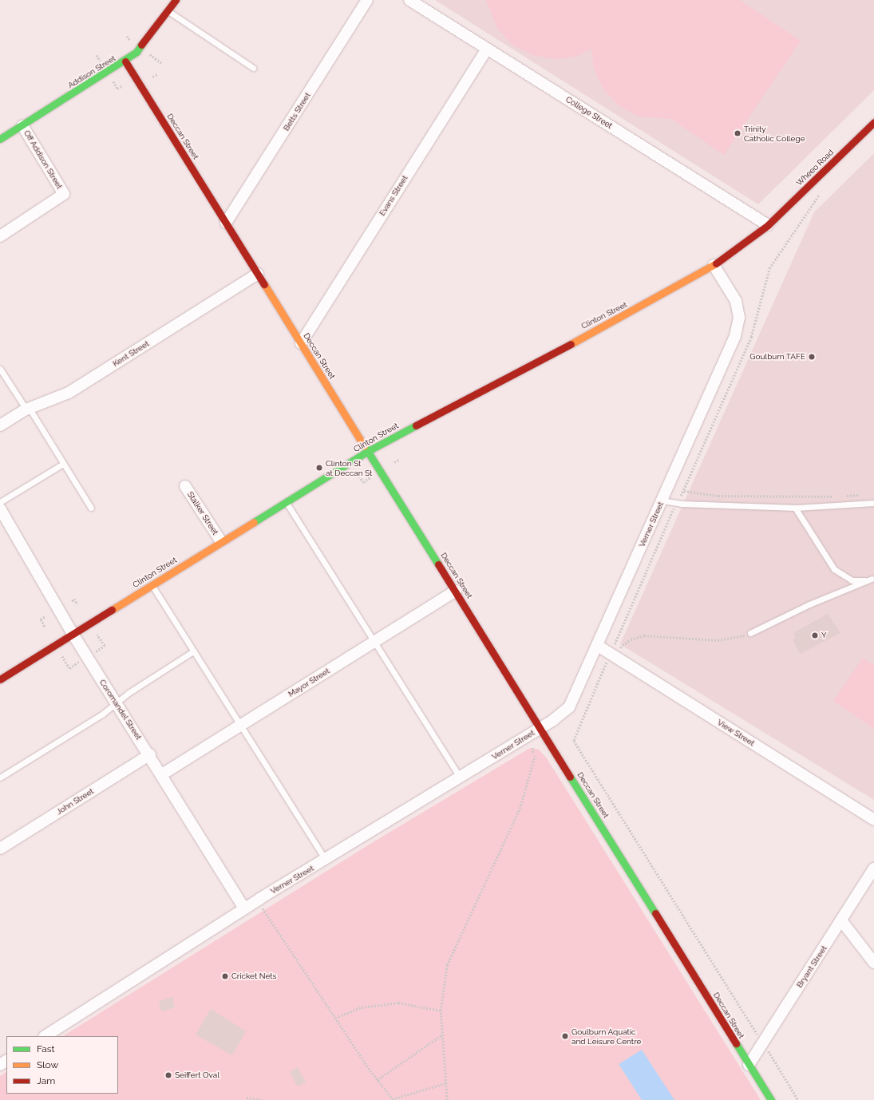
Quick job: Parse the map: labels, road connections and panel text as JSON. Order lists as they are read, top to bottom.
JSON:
{
  "streets": {
    "street": [
      "Addison Street",
      "Betts Street",
      "College Street",
      "Deccan Street",
      "Off Addison Street",
      "Wheeo Road",
      "Evans Street",
      "Clinton Street",
      "Kent Street",
      "Stalker Street",
      "Verner Street",
      "Mayor Street",
      "Coromandel Street",
      "View Street",
      "John Street",
      "Bryant Street"
    ]
  },
  "crossings": [
    ["Addison Street", "Deccan Street"],
    ["Addison Street", "Off Addison Street"],
    ["Betts Street", "Deccan Street"],
    ["College Street", "Wheeo Road"],
    ["College Street", "Evans Street"],
    ["College Street", "Clinton Street"],
    ["Deccan Street", "Evans Street"],
    ["Deccan Street", "Clinton Street"],
    ["Deccan Street", "Kent Street"],
    ["Deccan Street", "Verner Street"],
    ["Deccan Street", "Mayor Street"],
    ["Deccan Street", "Bryant Street"],
    ["Wheeo Road", "Clinton Street"],
    ["Clinton Street", "Stalker Street"],
    ["Clinton Street", "Verner Street"],
    ["Clinton Street", "Coromandel Street"],
    ["Verner Street", "Coromandel Street"],
    ["Verner Street", "View Street"],
    ["Mayor Street", "Coromandel Street"],
    ["Coromandel Street", "John Street"]
  ],
  "places": [
    "Trinity Catholic College",
    "Goulburn TAFE",
    "Clinton St at Deccan St",
    "Y",
    "Cricket Nets",
    "Goulburn Aquatic and Leisure Centre",
    "Seiffert Oval"
  ],
  "legend": ["Fast", "Slow", "Jam"]
}
